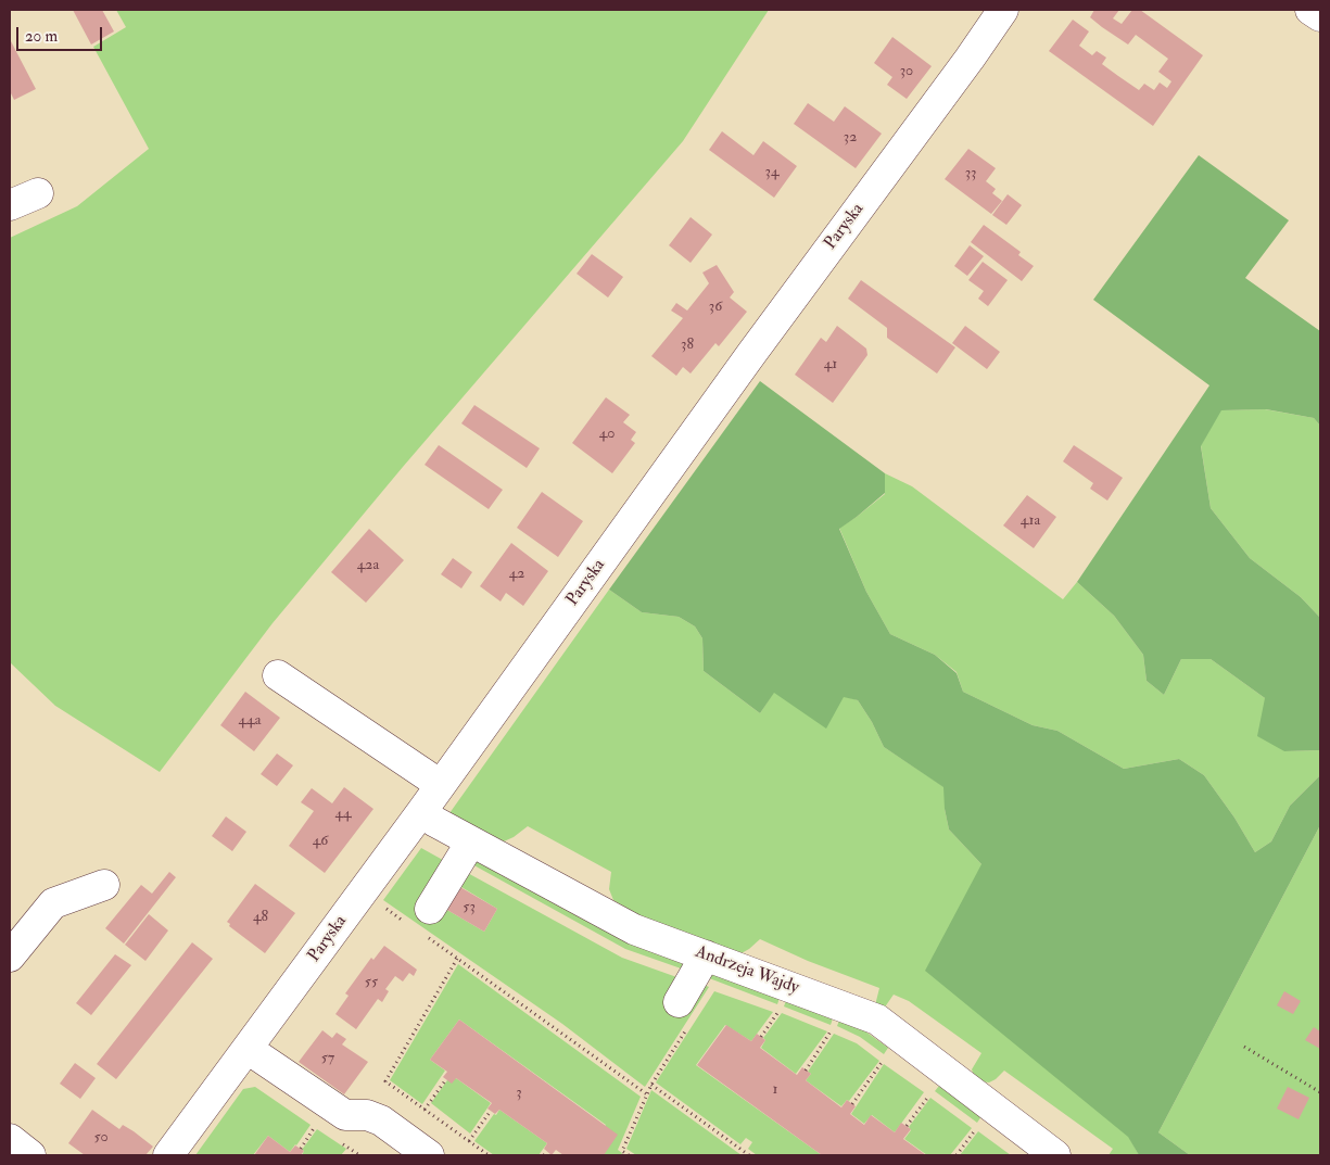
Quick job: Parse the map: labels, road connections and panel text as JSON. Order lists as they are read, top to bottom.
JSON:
{
  "streets": {
    "street": ["Paryska", "Andrzeja Wajdy"]
  },
  "crossings": [
    ["Paryska", "Andrzeja Wajdy"]
  ],
  "house_numbers": [
    "30",
    "32",
    "34",
    "33",
    "36",
    "38",
    "41",
    "40",
    "41a",
    "42a",
    "42",
    "44a",
    "44",
    "46",
    "53",
    "48",
    "55",
    "57",
    "1",
    "3",
    "50"
  ],
  "scale_bar": "20 m"
}
